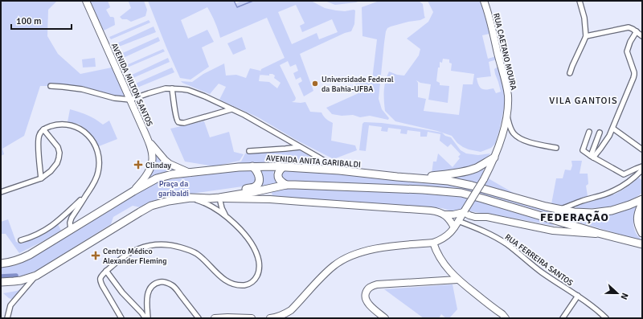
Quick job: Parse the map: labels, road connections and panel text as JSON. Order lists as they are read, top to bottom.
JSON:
{
  "streets": {
    "main road": ["RUA CAETANO MOURA", "AVENIDA MILTON SANTOS", "AVENIDA ANITA GARIBALDI"],
    "street": ["RUA FERREIRA SANTOS"]
  },
  "crossings": [
    ["RUA CAETANO MOURA", "RUA FERREIRA SANTOS"],
    ["AVENIDA MILTON SANTOS", "AVENIDA ANITA GARIBALDI"]
  ],
  "districts": ["VILA GANTOIS", "FEDERAÇÃO"],
  "parks": ["Praça da garibaldi"],
  "places": {
    "other": ["Universidade Federal da Bahia-UFBA"],
    "health": ["Clinday", "Centro Médico Alexander Fleming"]
  },
  "scale_bar": "100 m",
  "north": "right"
}
